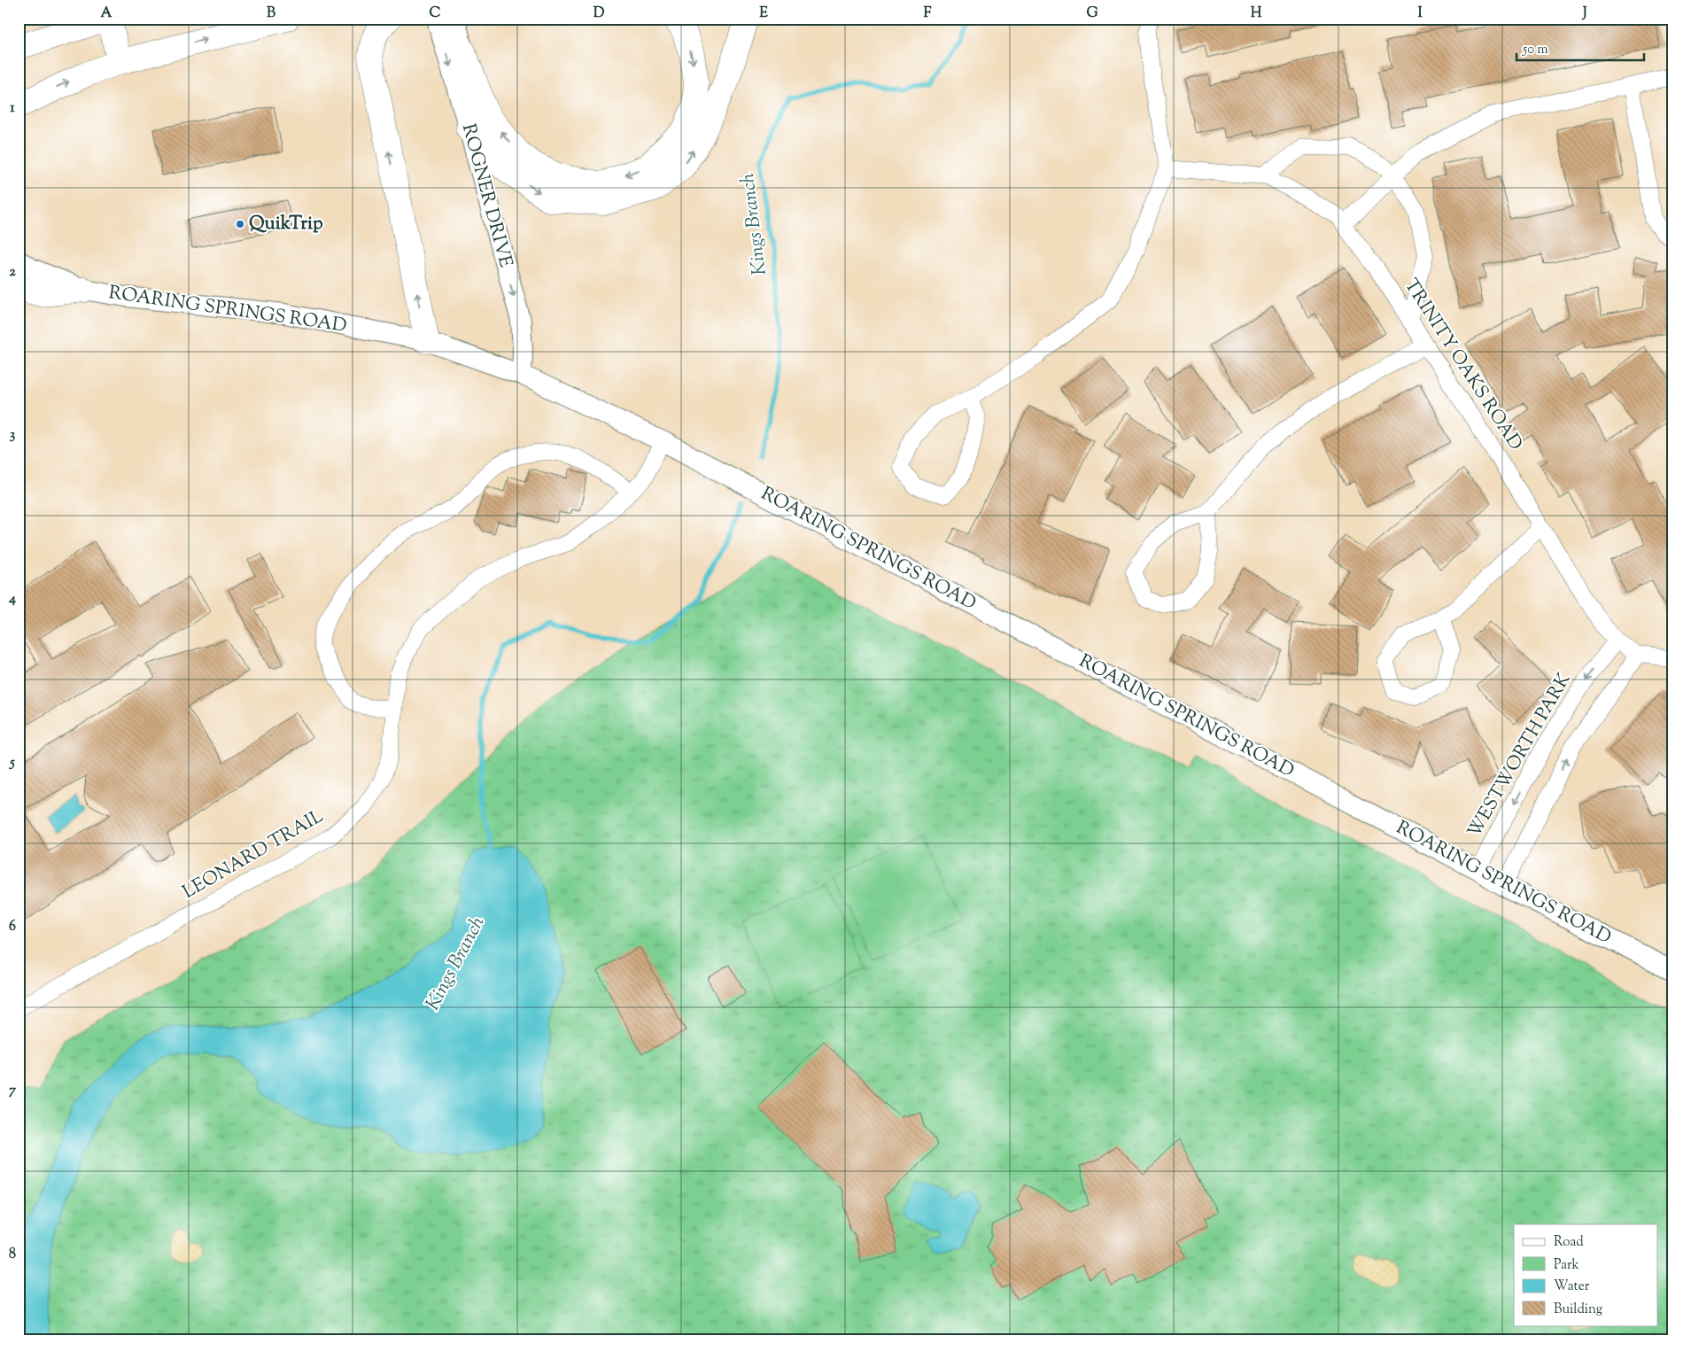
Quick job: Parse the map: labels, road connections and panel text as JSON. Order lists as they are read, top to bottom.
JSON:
{
  "streets": {
    "street": [
      "ROGNER DRIVE",
      "ROARING SPRINGS ROAD",
      "TRINITY OAKS ROAD",
      "WESTWORTH PARK",
      "LEONARD TRAIL"
    ]
  },
  "crossings": [
    ["ROGNER DRIVE", "ROARING SPRINGS ROAD"],
    ["ROARING SPRINGS ROAD", "WESTWORTH PARK"],
    ["ROARING SPRINGS ROAD", "LEONARD TRAIL"],
    ["TRINITY OAKS ROAD", "WESTWORTH PARK"]
  ],
  "one_way": ["ROGNER DRIVE"],
  "water": ["Kings Branch"],
  "places": ["QuikTrip"],
  "legend": [
    "Road",
    "Park",
    "Water",
    "Building"
  ],
  "scale_bar": "50 m",
  "grid": {
    "columns": [
      "A",
      "B",
      "C",
      "D",
      "E",
      "F",
      "G",
      "H",
      "I",
      "J"
    ],
    "rows": [
      "1",
      "2",
      "3",
      "4",
      "5",
      "6",
      "7",
      "8"
    ]
  }
}
